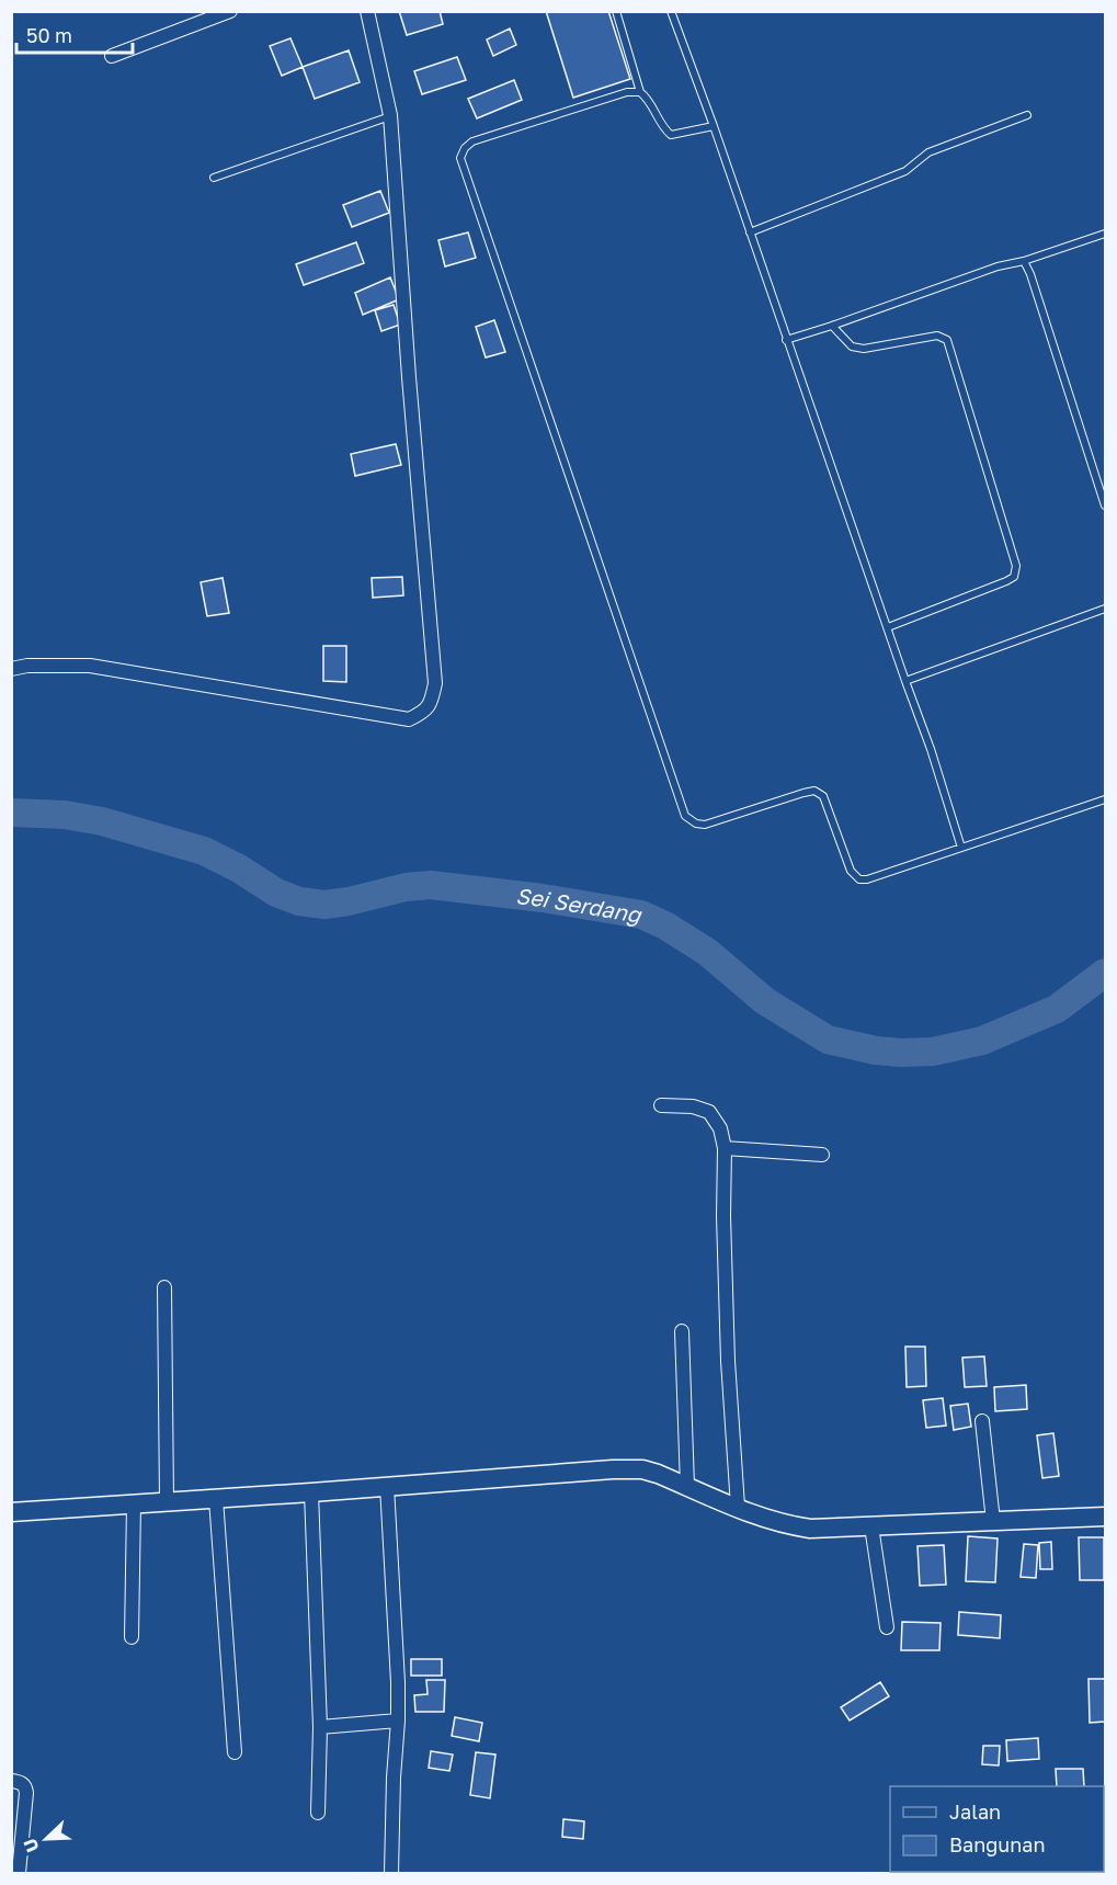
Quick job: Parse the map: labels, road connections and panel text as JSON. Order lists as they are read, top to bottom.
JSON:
{
  "water": ["Sei Serdang"],
  "legend": ["Jalan", "Bangunan"],
  "scale_bar": "50 m",
  "north": "bottom left"
}
